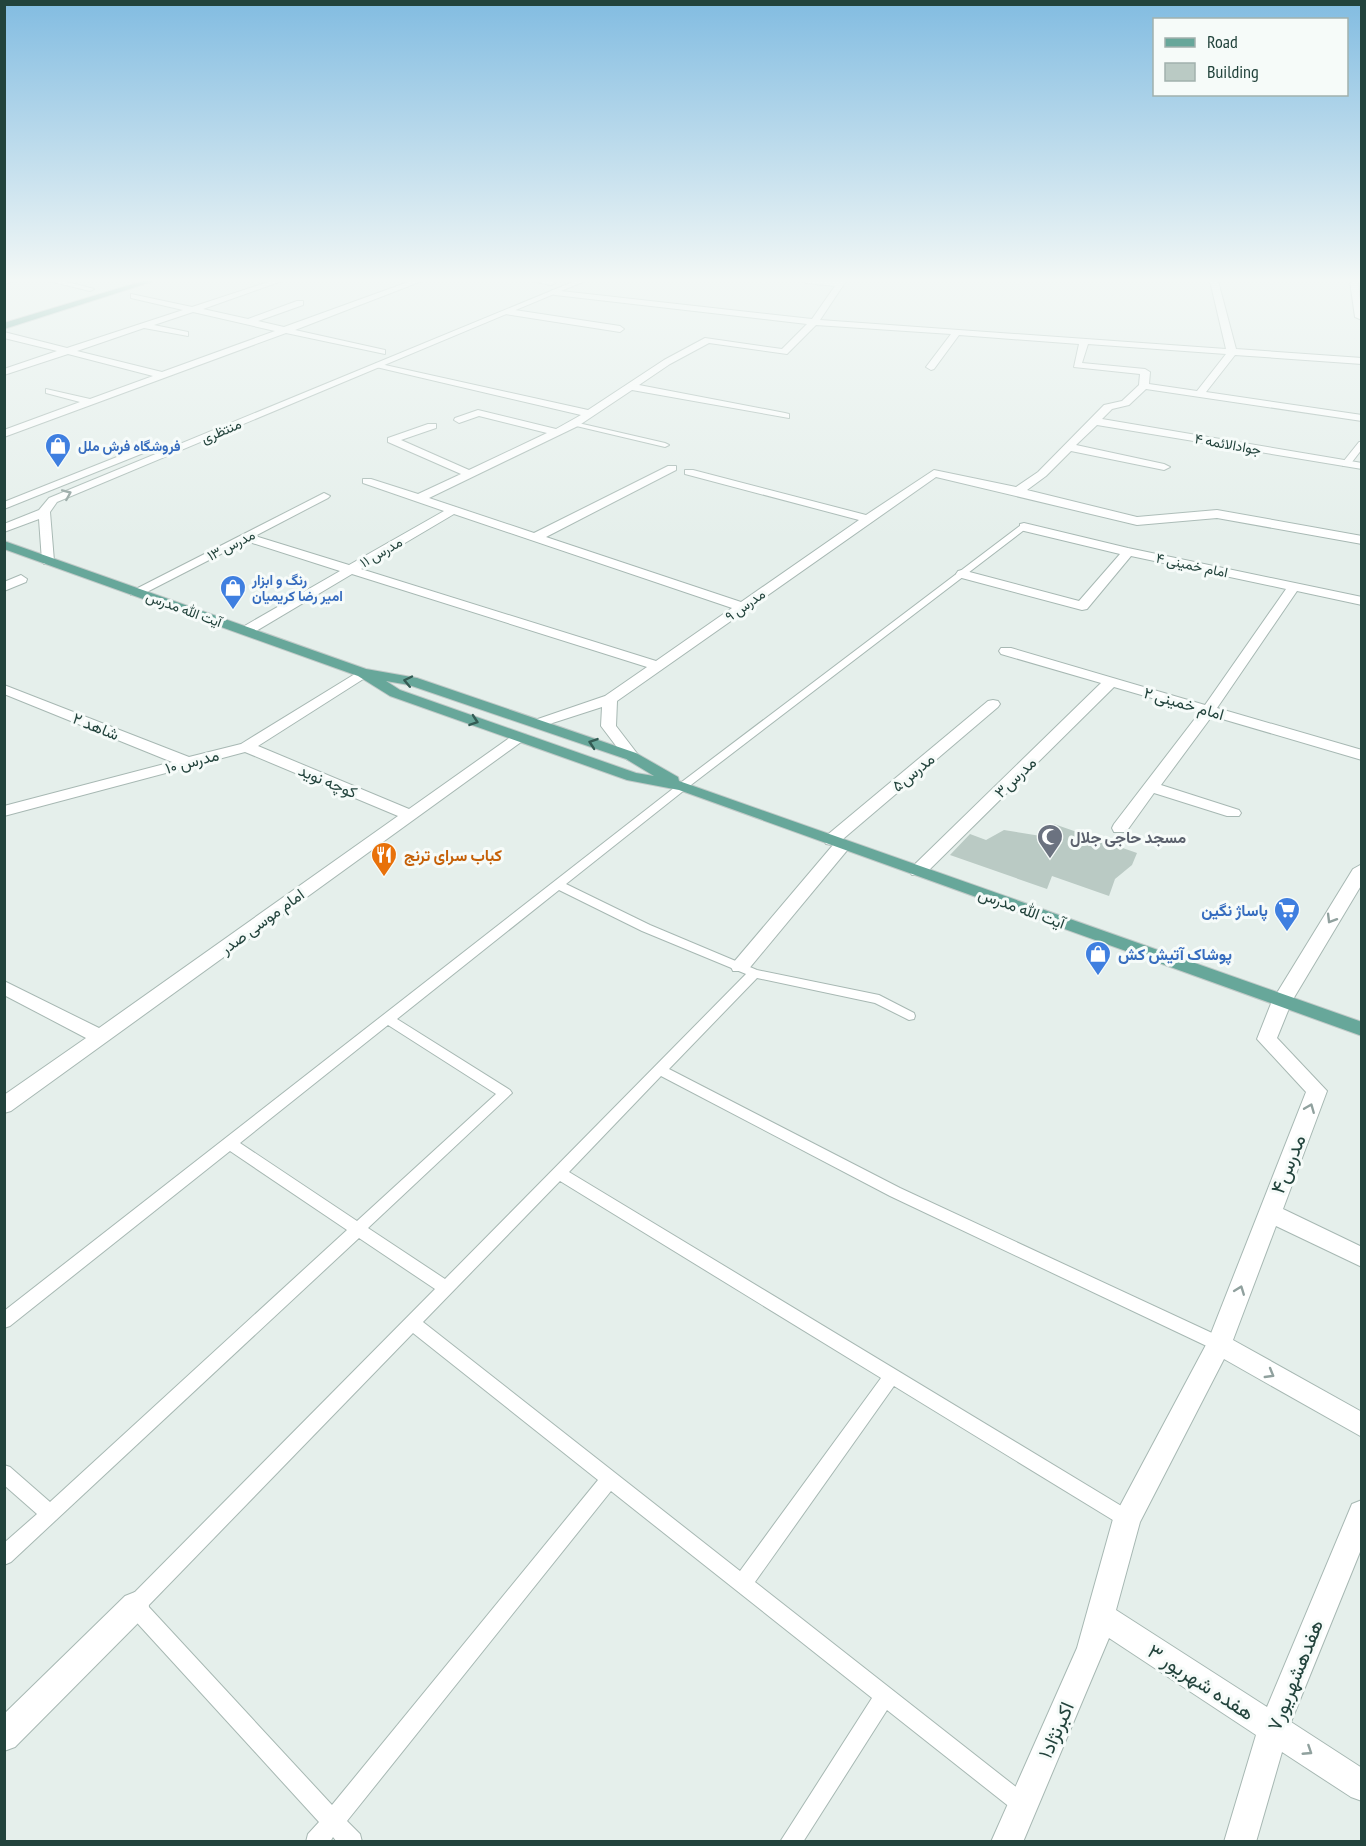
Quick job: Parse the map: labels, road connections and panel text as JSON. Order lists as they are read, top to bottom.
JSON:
{
  "streets": {
    "main road": ["آیت الله مدرس"],
    "street": [
      "منتظری",
      "جوادالائمه ۴",
      "مدرس ۱۳",
      "مدرس ۱۱",
      "امام خمینی ۴",
      "مدرس ۹",
      "امام خمینی ۲",
      "شاهد ۲",
      "مدرس ۱۰",
      "مدرس۵",
      "مدرس۳",
      "کوچه نوید",
      "امام موسی صدر",
      "مدرس۴",
      "هفدهشهریور۷",
      "هفده شهریور ۳",
      "اکبرنژاد۱"
    ]
  },
  "crossings": [
    ["مدرس ۱۳", "آیت الله مدرس"],
    ["مدرس ۱۱", "آیت الله مدرس"],
    ["مدرس ۹", "آیت الله مدرس"],
    ["آیت الله مدرس", "مدرس ۱۰"],
    ["آیت الله مدرس", "مدرس۵"],
    ["آیت الله مدرس", "مدرس۳"],
    ["آیت الله مدرس", "امام موسی صدر"],
    ["آیت الله مدرس", "مدرس۴"],
    ["امام خمینی ۲", "مدرس۳"],
    ["شاهد ۲", "مدرس ۱۰"],
    ["مدرس ۱۰", "کوچه نوید"],
    ["کوچه نوید", "امام موسی صدر"],
    ["مدرس۴", "اکبرنژاد۱"],
    ["هفدهشهریور۷", "هفده شهریور ۳"],
    ["هفده شهریور ۳", "اکبرنژاد۱"]
  ],
  "one_way": ["مدرس۴"],
  "places": {
    "shop": ["فروشگاه فرش ملل", "رنگ و ابزار امیر رضا کریمیان", "پوشاک آتیش کش"],
    "mosque": ["مسجد حاجی جلال"],
    "restaurant": ["کباب سرای ترنج"],
    "supermarket": ["پاساژ نگین"]
  },
  "legend": ["Road", "Building"]
}
